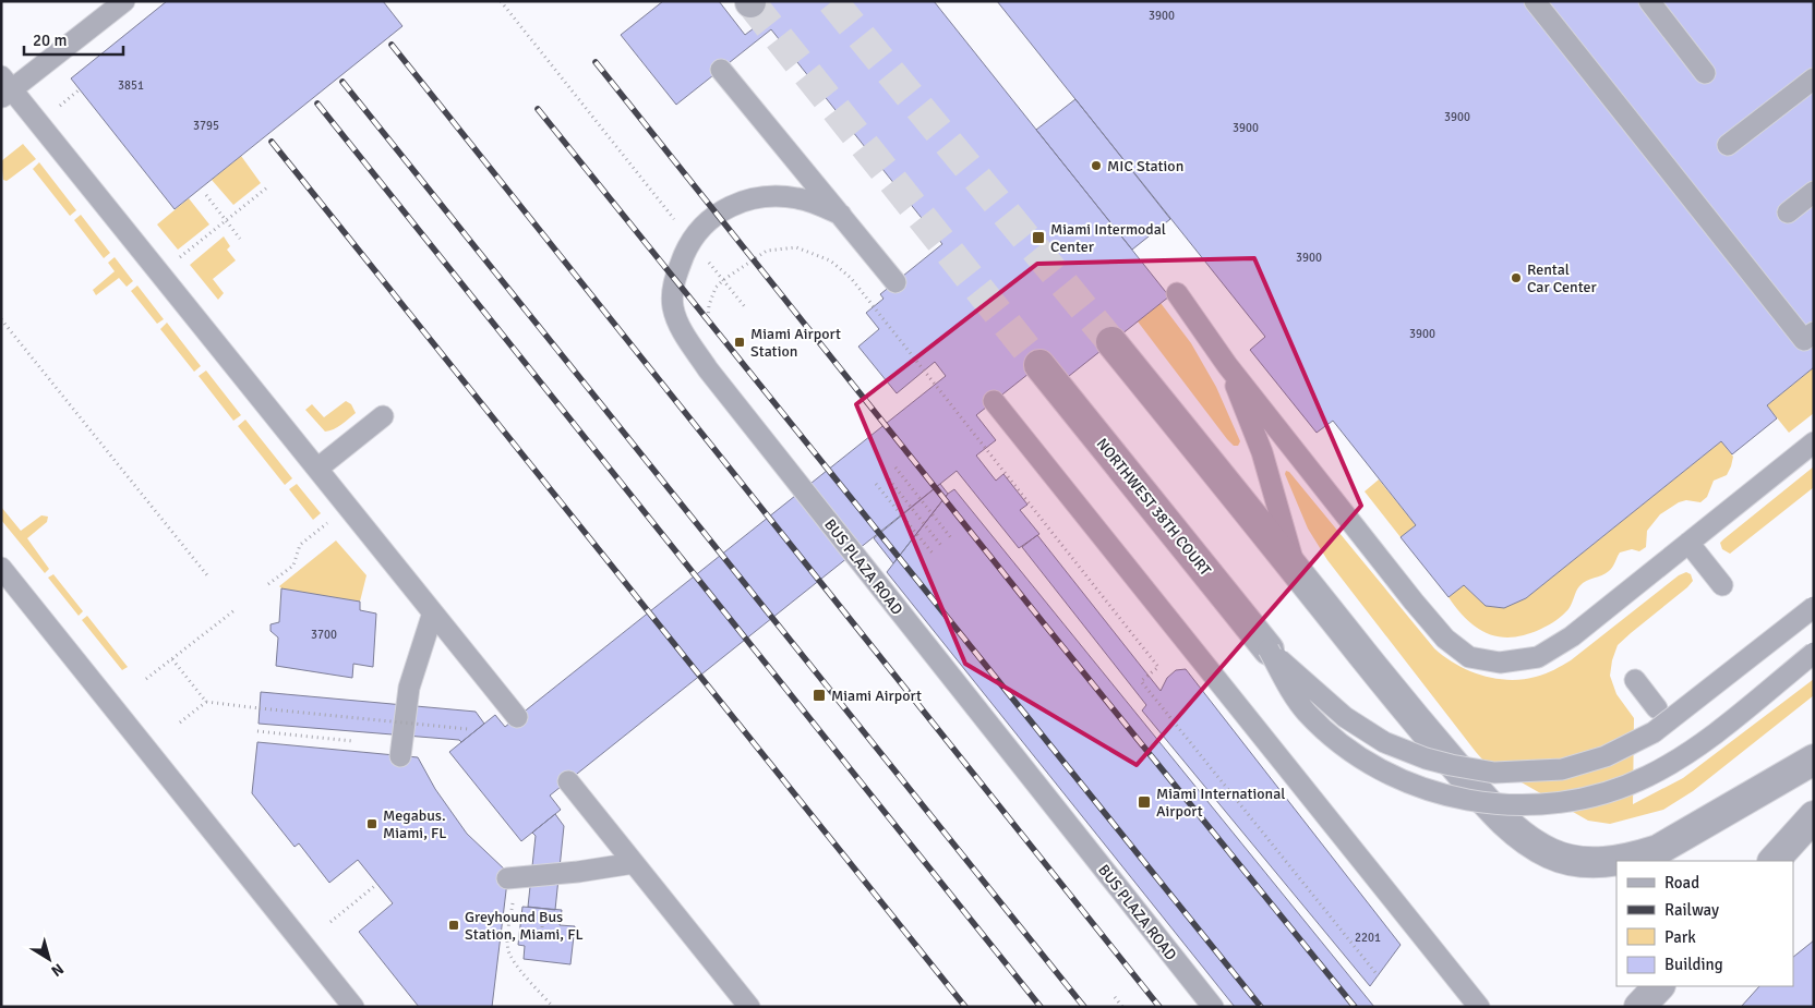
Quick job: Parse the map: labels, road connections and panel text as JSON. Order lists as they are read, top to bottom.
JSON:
{
  "streets": {
    "street": ["NORTHWEST 38TH COURT"],
    "lane": ["BUS PLAZA ROAD"]
  },
  "places": {
    "other": ["MIC Station", "Rental Car Center"],
    "transit": [
      "Miami Intermodal Center",
      "Miami Airport Station",
      "Miami Airport",
      "Miami International Airport",
      "Megabus. Miami, FL",
      "Greyhound Bus Station, Miami, FL"
    ]
  },
  "house_numbers": [
    "3900",
    "3851",
    "3900",
    "3795",
    "3900",
    "3900",
    "3900",
    "3700",
    "2201"
  ],
  "legend": [
    "Road",
    "Railway",
    "Park",
    "Building"
  ],
  "scale_bar": "20 m",
  "north": "bottom right"
}
